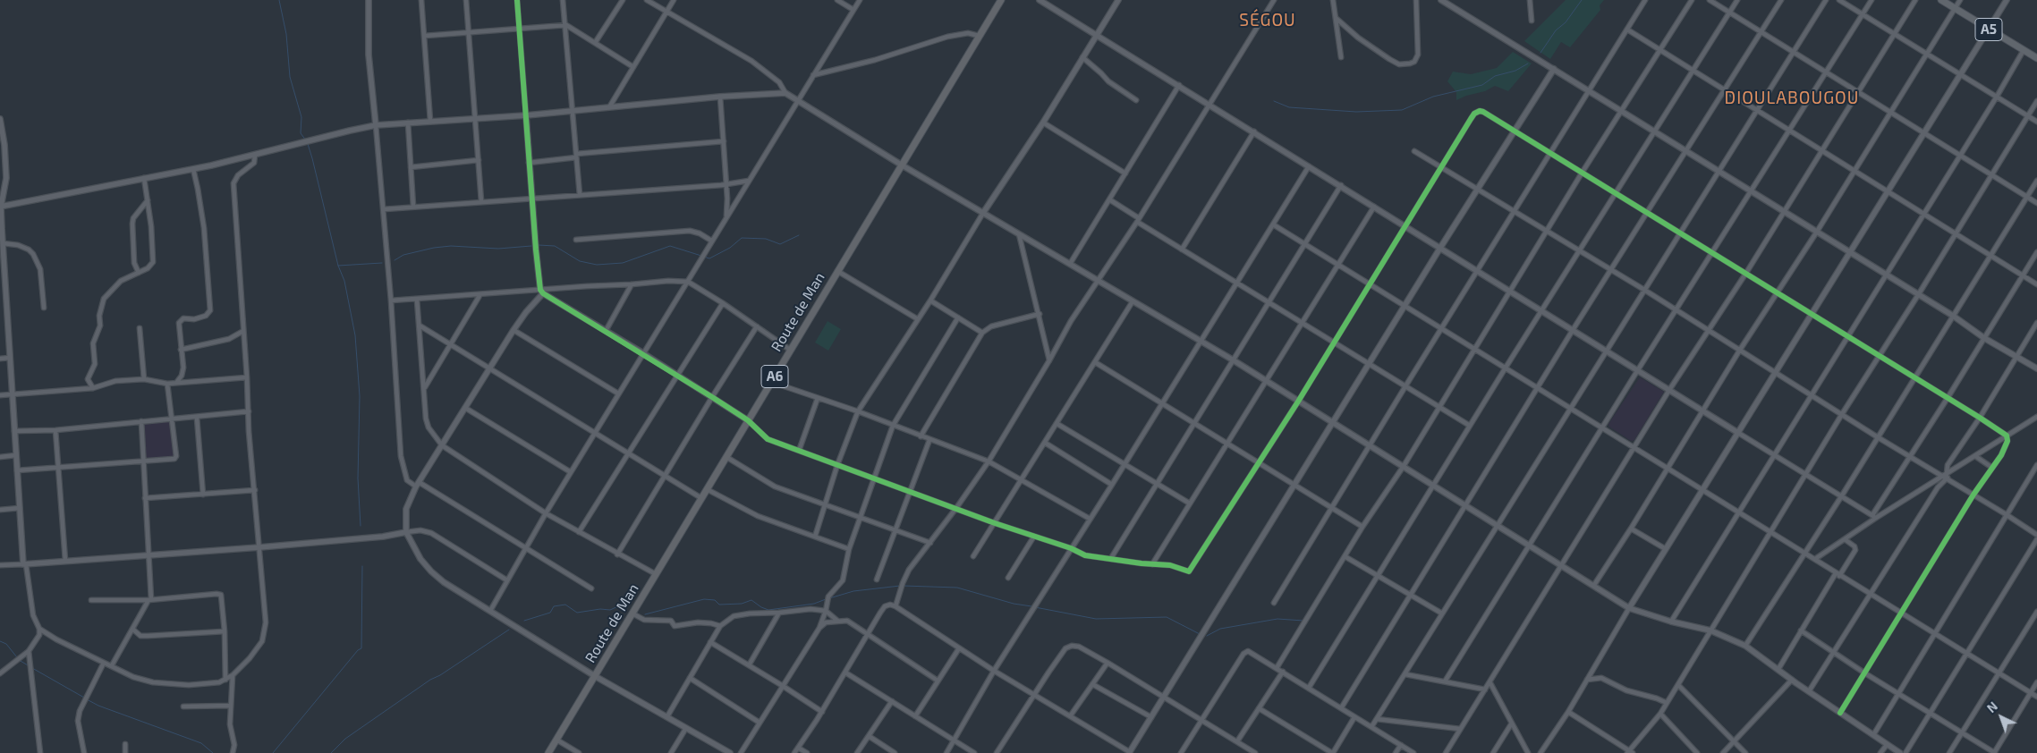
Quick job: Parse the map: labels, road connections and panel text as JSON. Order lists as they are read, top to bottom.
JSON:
{
  "streets": {
    "highway": ["Route de Man", "A6"],
    "main road": ["A5"]
  },
  "districts": ["SÉGOU", "DIOULABOUGOU"],
  "north": "top left"
}
